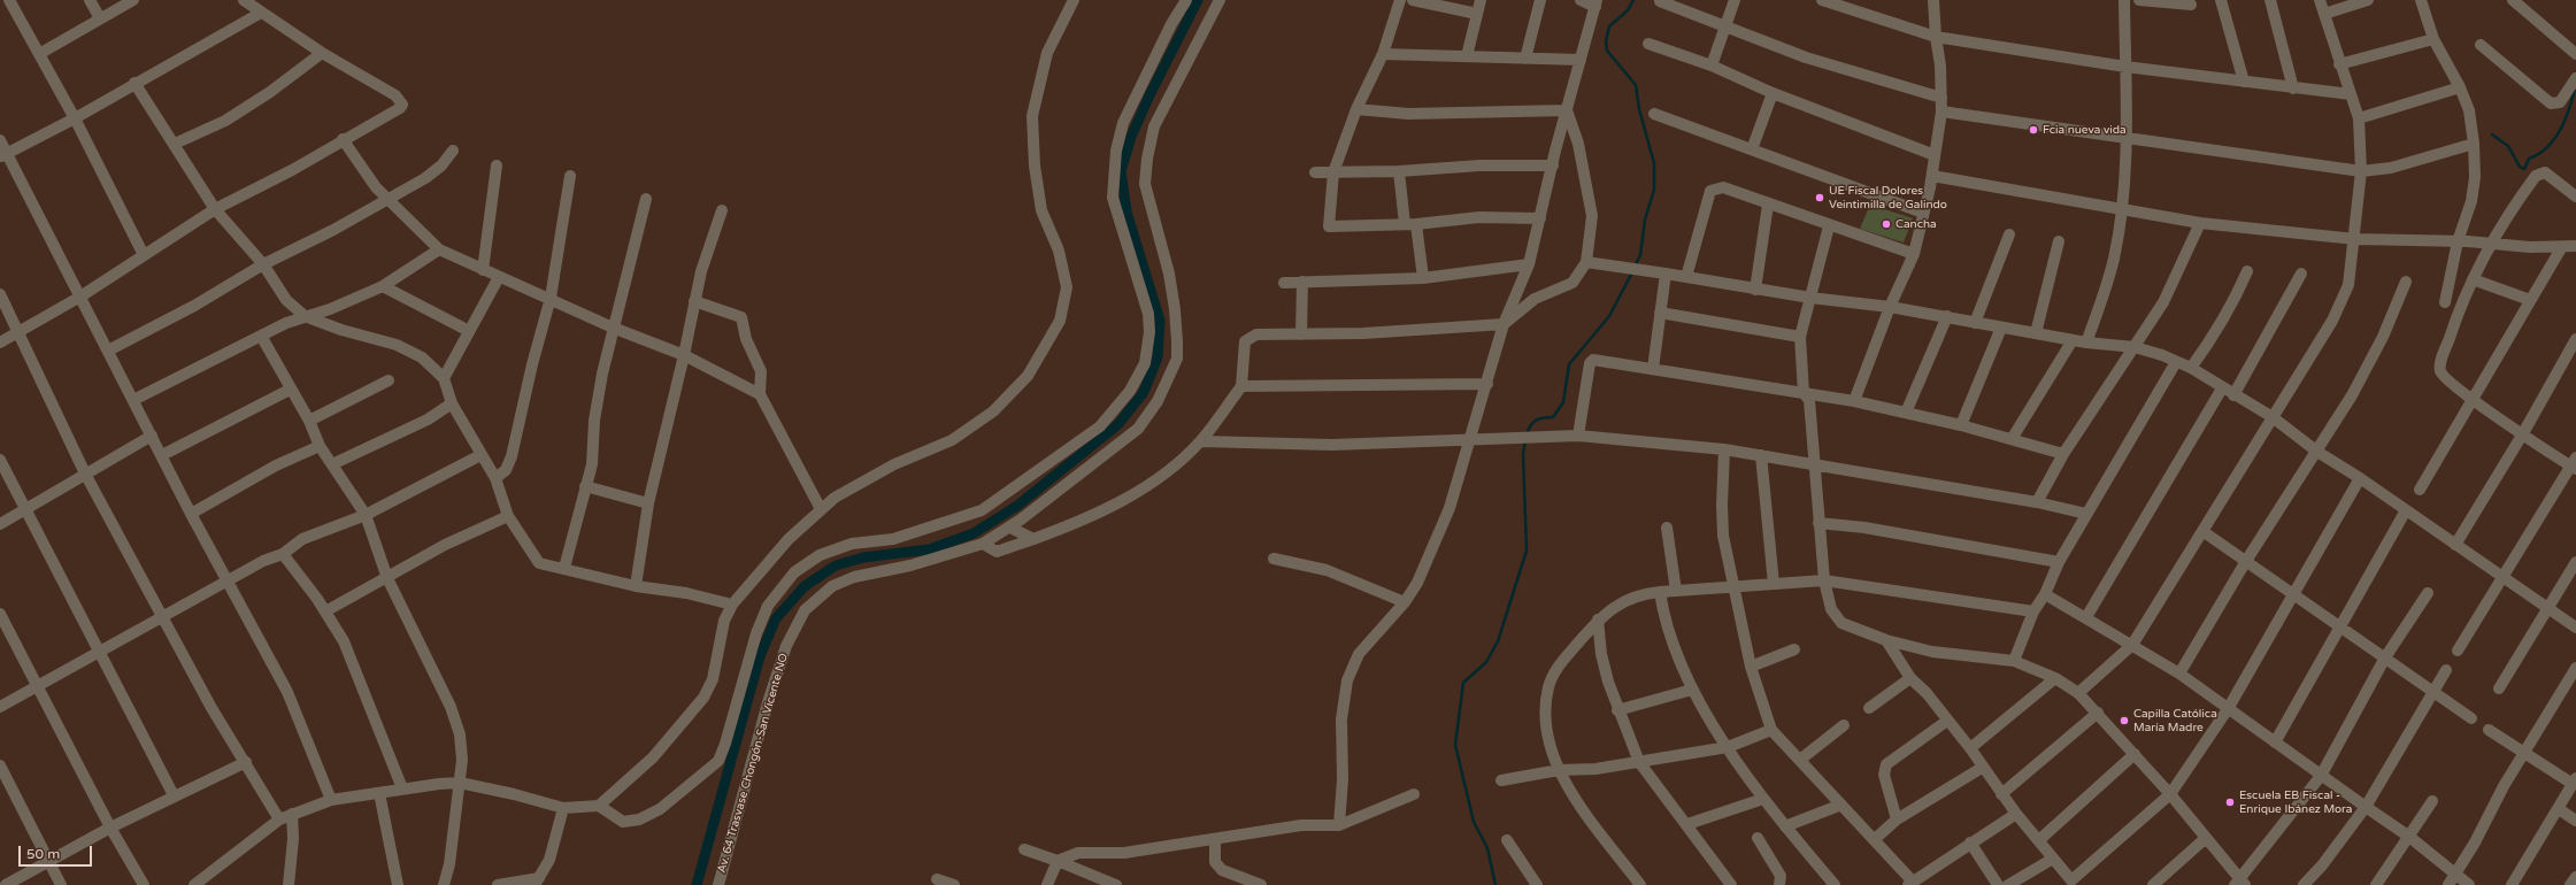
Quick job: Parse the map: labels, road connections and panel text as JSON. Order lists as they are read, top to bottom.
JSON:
{
  "streets": {
    "street": ["Av. 64 Trasvase Chongón-San Vicente NO"]
  },
  "places": [
    "Fcia nueva vida",
    "UE Fiscal Dolores Veintimilla de Galindo",
    "Cancha",
    "Capilla Católica María Madre",
    "Escuela EB Fiscal - Enrique Ibánez Mora"
  ],
  "scale_bar": "50 m"
}
